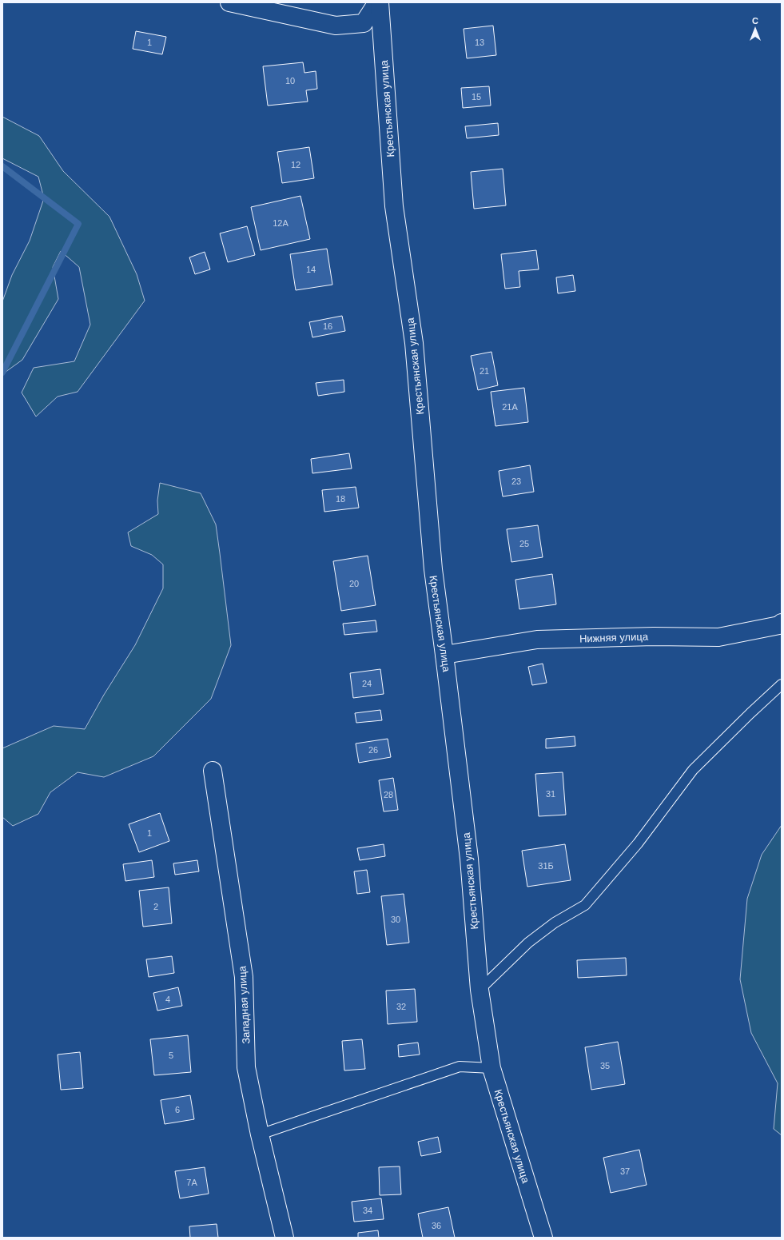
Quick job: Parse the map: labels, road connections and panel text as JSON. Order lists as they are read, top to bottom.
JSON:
{
  "streets": {
    "street": ["Крестьянская улица", "Нижняя улица", "Западная улица"]
  },
  "crossings": [
    ["Крестьянская улица", "Нижняя улица"]
  ],
  "house_numbers": [
    "1",
    "13",
    "10",
    "15",
    "12",
    "12А",
    "14",
    "16",
    "21",
    "21А",
    "23",
    "18",
    "25",
    "20",
    "24",
    "26",
    "31",
    "28",
    "1",
    "31Б",
    "2",
    "30",
    "4",
    "32",
    "5",
    "35",
    "6",
    "37",
    "7А",
    "34",
    "36"
  ],
  "north": "top"
}
